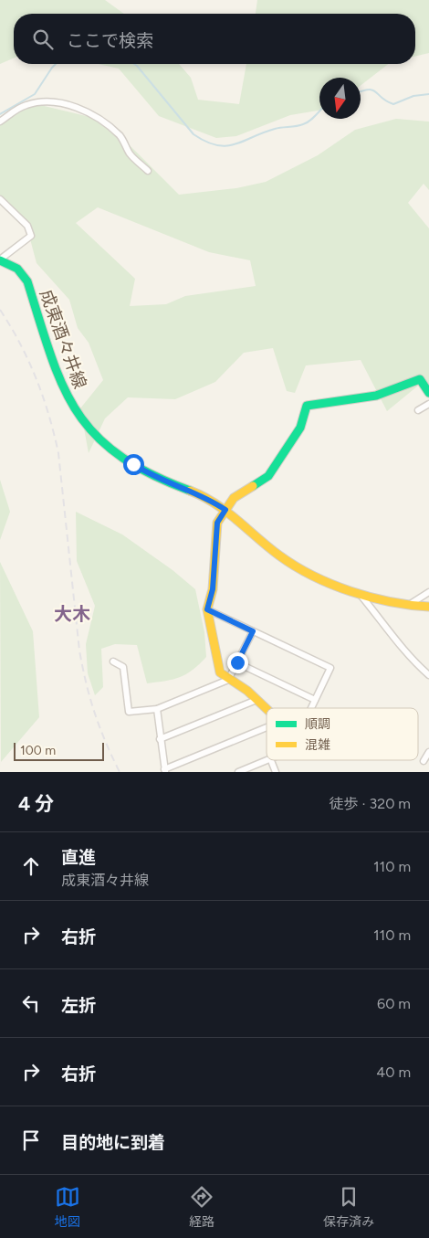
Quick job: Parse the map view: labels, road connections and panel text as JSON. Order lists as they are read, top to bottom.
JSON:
{
  "streets": {
    "main road": ["成東酒々井線"]
  },
  "districts": ["大木"],
  "legend": ["順調", "混雑"],
  "scale_bar": "100 m",
  "north": "bottom",
  "page": {
    "search": "ここで検索",
    "scale": "100 m",
    "heading": ["4 分", "徒歩 · 320 m"],
    "list": [
      ["直進", "成東酒々井線", "110 m"],
      ["右折", "110 m"],
      ["左折", "60 m"],
      ["右折", "40 m"],
      "目的地に到着"
    ],
    "nav": ["地図", "経路", "保存済み"]
  }
}
